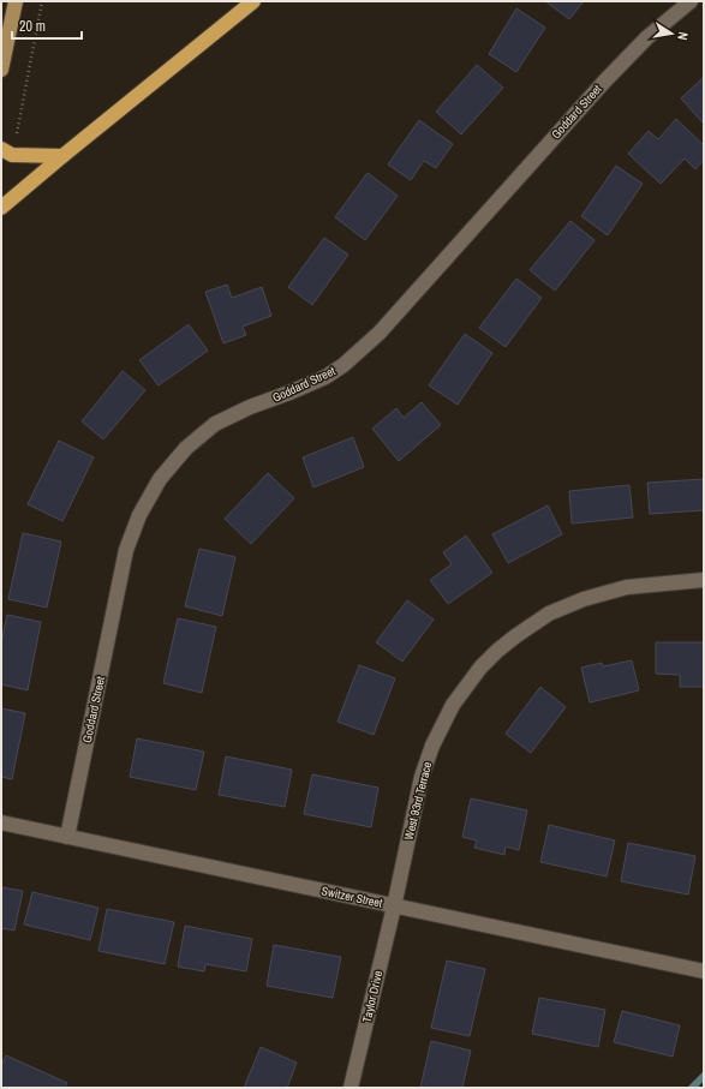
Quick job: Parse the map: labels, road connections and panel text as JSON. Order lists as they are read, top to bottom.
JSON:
{
  "streets": {
    "street": [
      "Goddard Street",
      "West 93rd Terrace",
      "Switzer Street",
      "Taylor Drive"
    ]
  },
  "crossings": [
    ["Goddard Street", "Switzer Street"],
    ["West 93rd Terrace", "Switzer Street"],
    ["West 93rd Terrace", "Taylor Drive"],
    ["Switzer Street", "Taylor Drive"]
  ],
  "scale_bar": "20 m",
  "north": "right"
}
